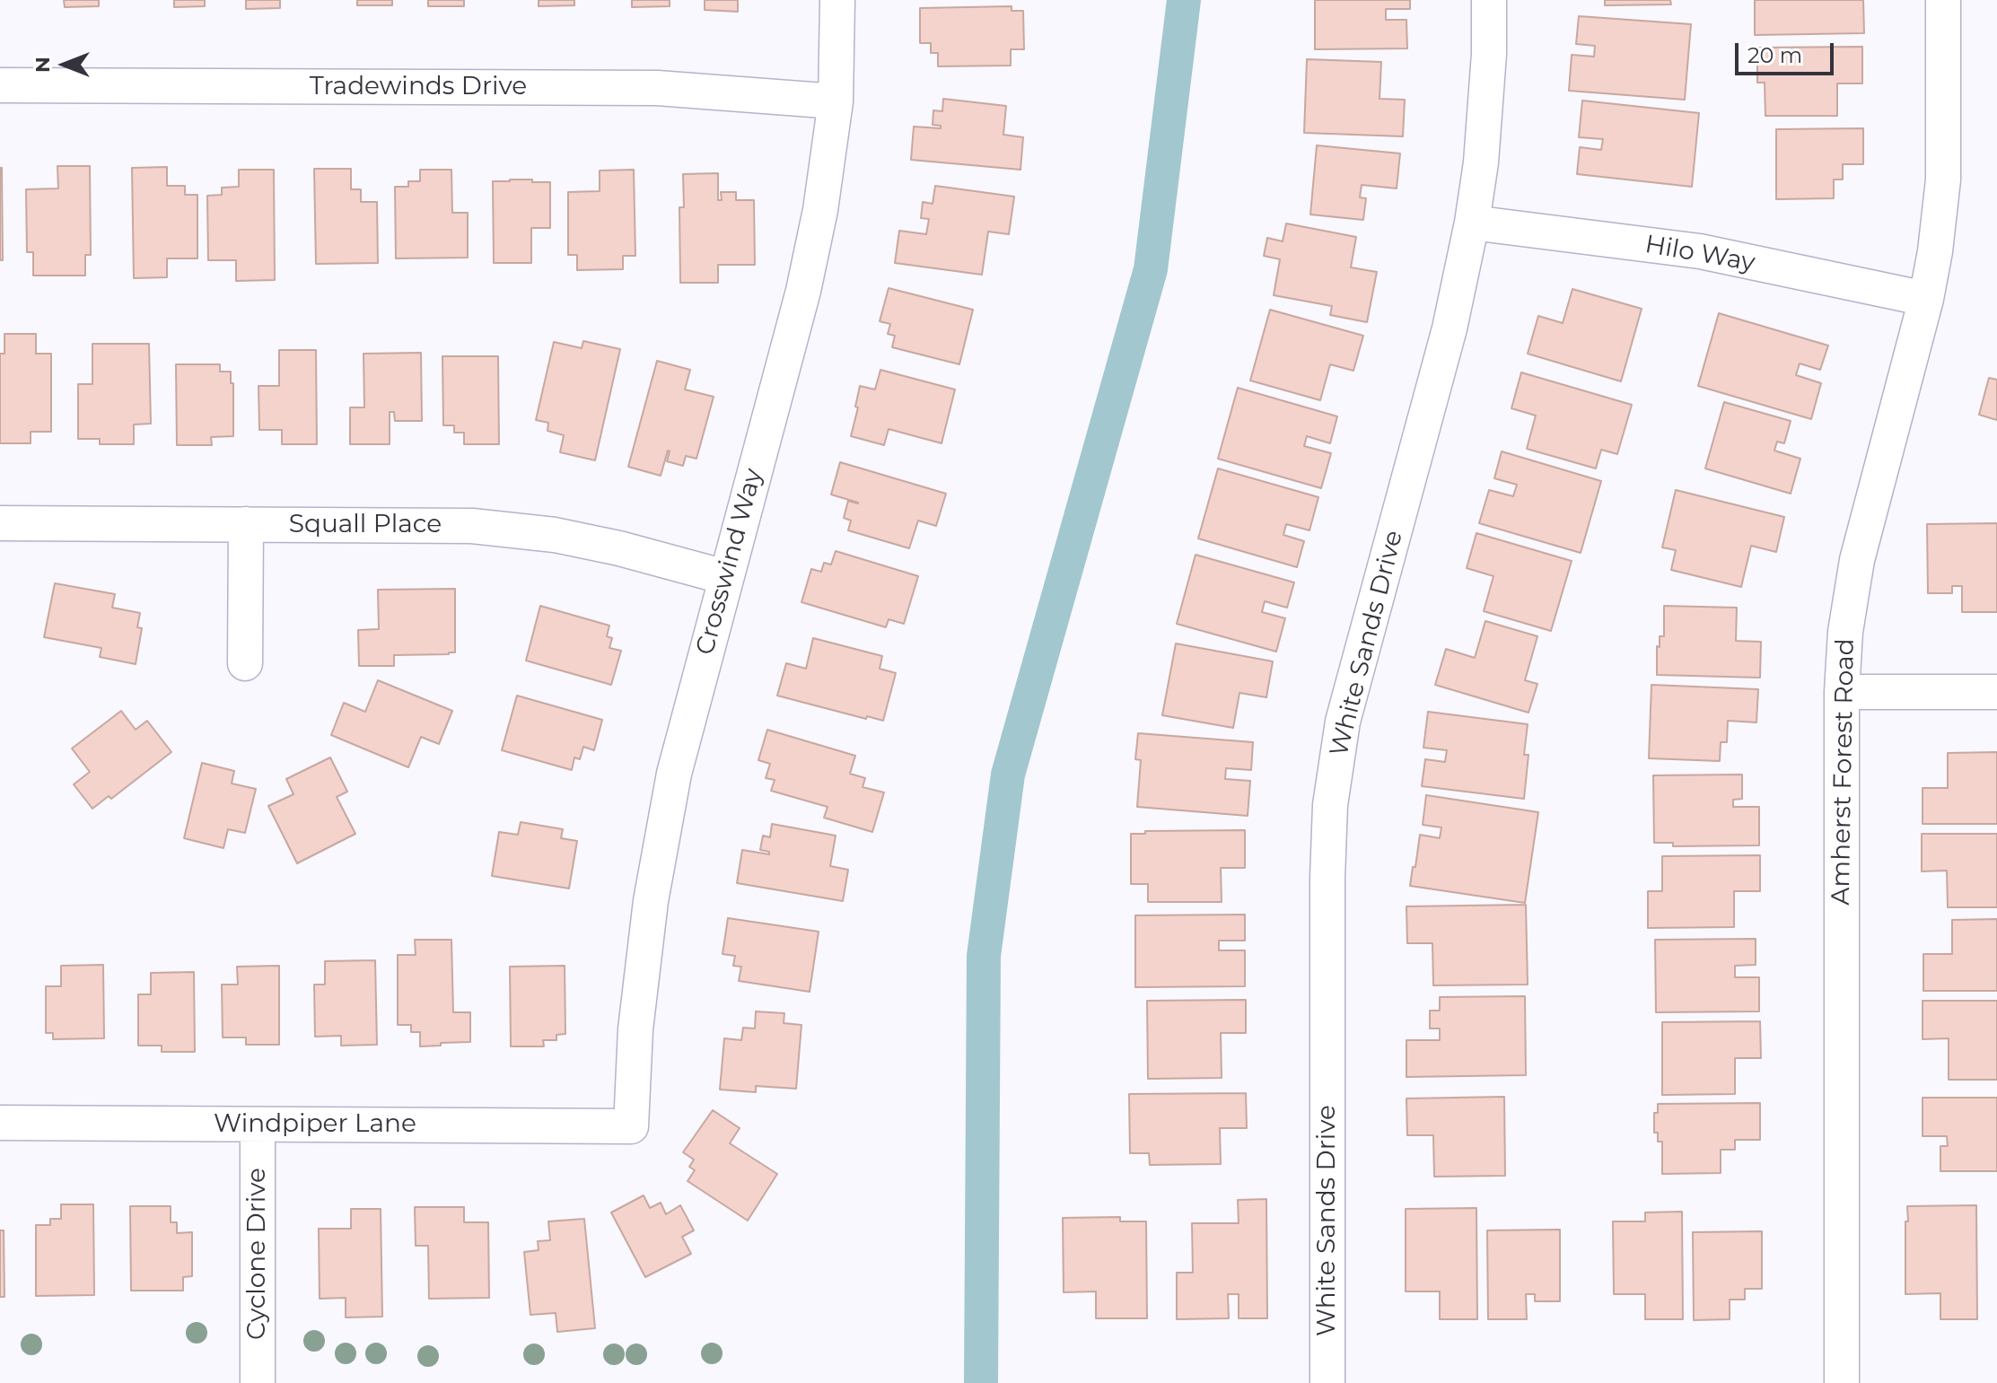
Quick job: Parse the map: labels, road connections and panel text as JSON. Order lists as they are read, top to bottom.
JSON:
{
  "streets": {
    "street": [
      "Tradewinds Drive",
      "Hilo Way",
      "Squall Place",
      "Crosswind Way",
      "White Sands Drive",
      "Amherst Forest Road",
      "Windpiper Lane",
      "Cyclone Drive"
    ]
  },
  "crossings": [
    ["Tradewinds Drive", "Crosswind Way"],
    ["Hilo Way", "White Sands Drive"],
    ["Hilo Way", "Amherst Forest Road"],
    ["Squall Place", "Crosswind Way"],
    ["Crosswind Way", "Windpiper Lane"],
    ["Windpiper Lane", "Cyclone Drive"]
  ],
  "scale_bar": "20 m",
  "north": "left"
}
